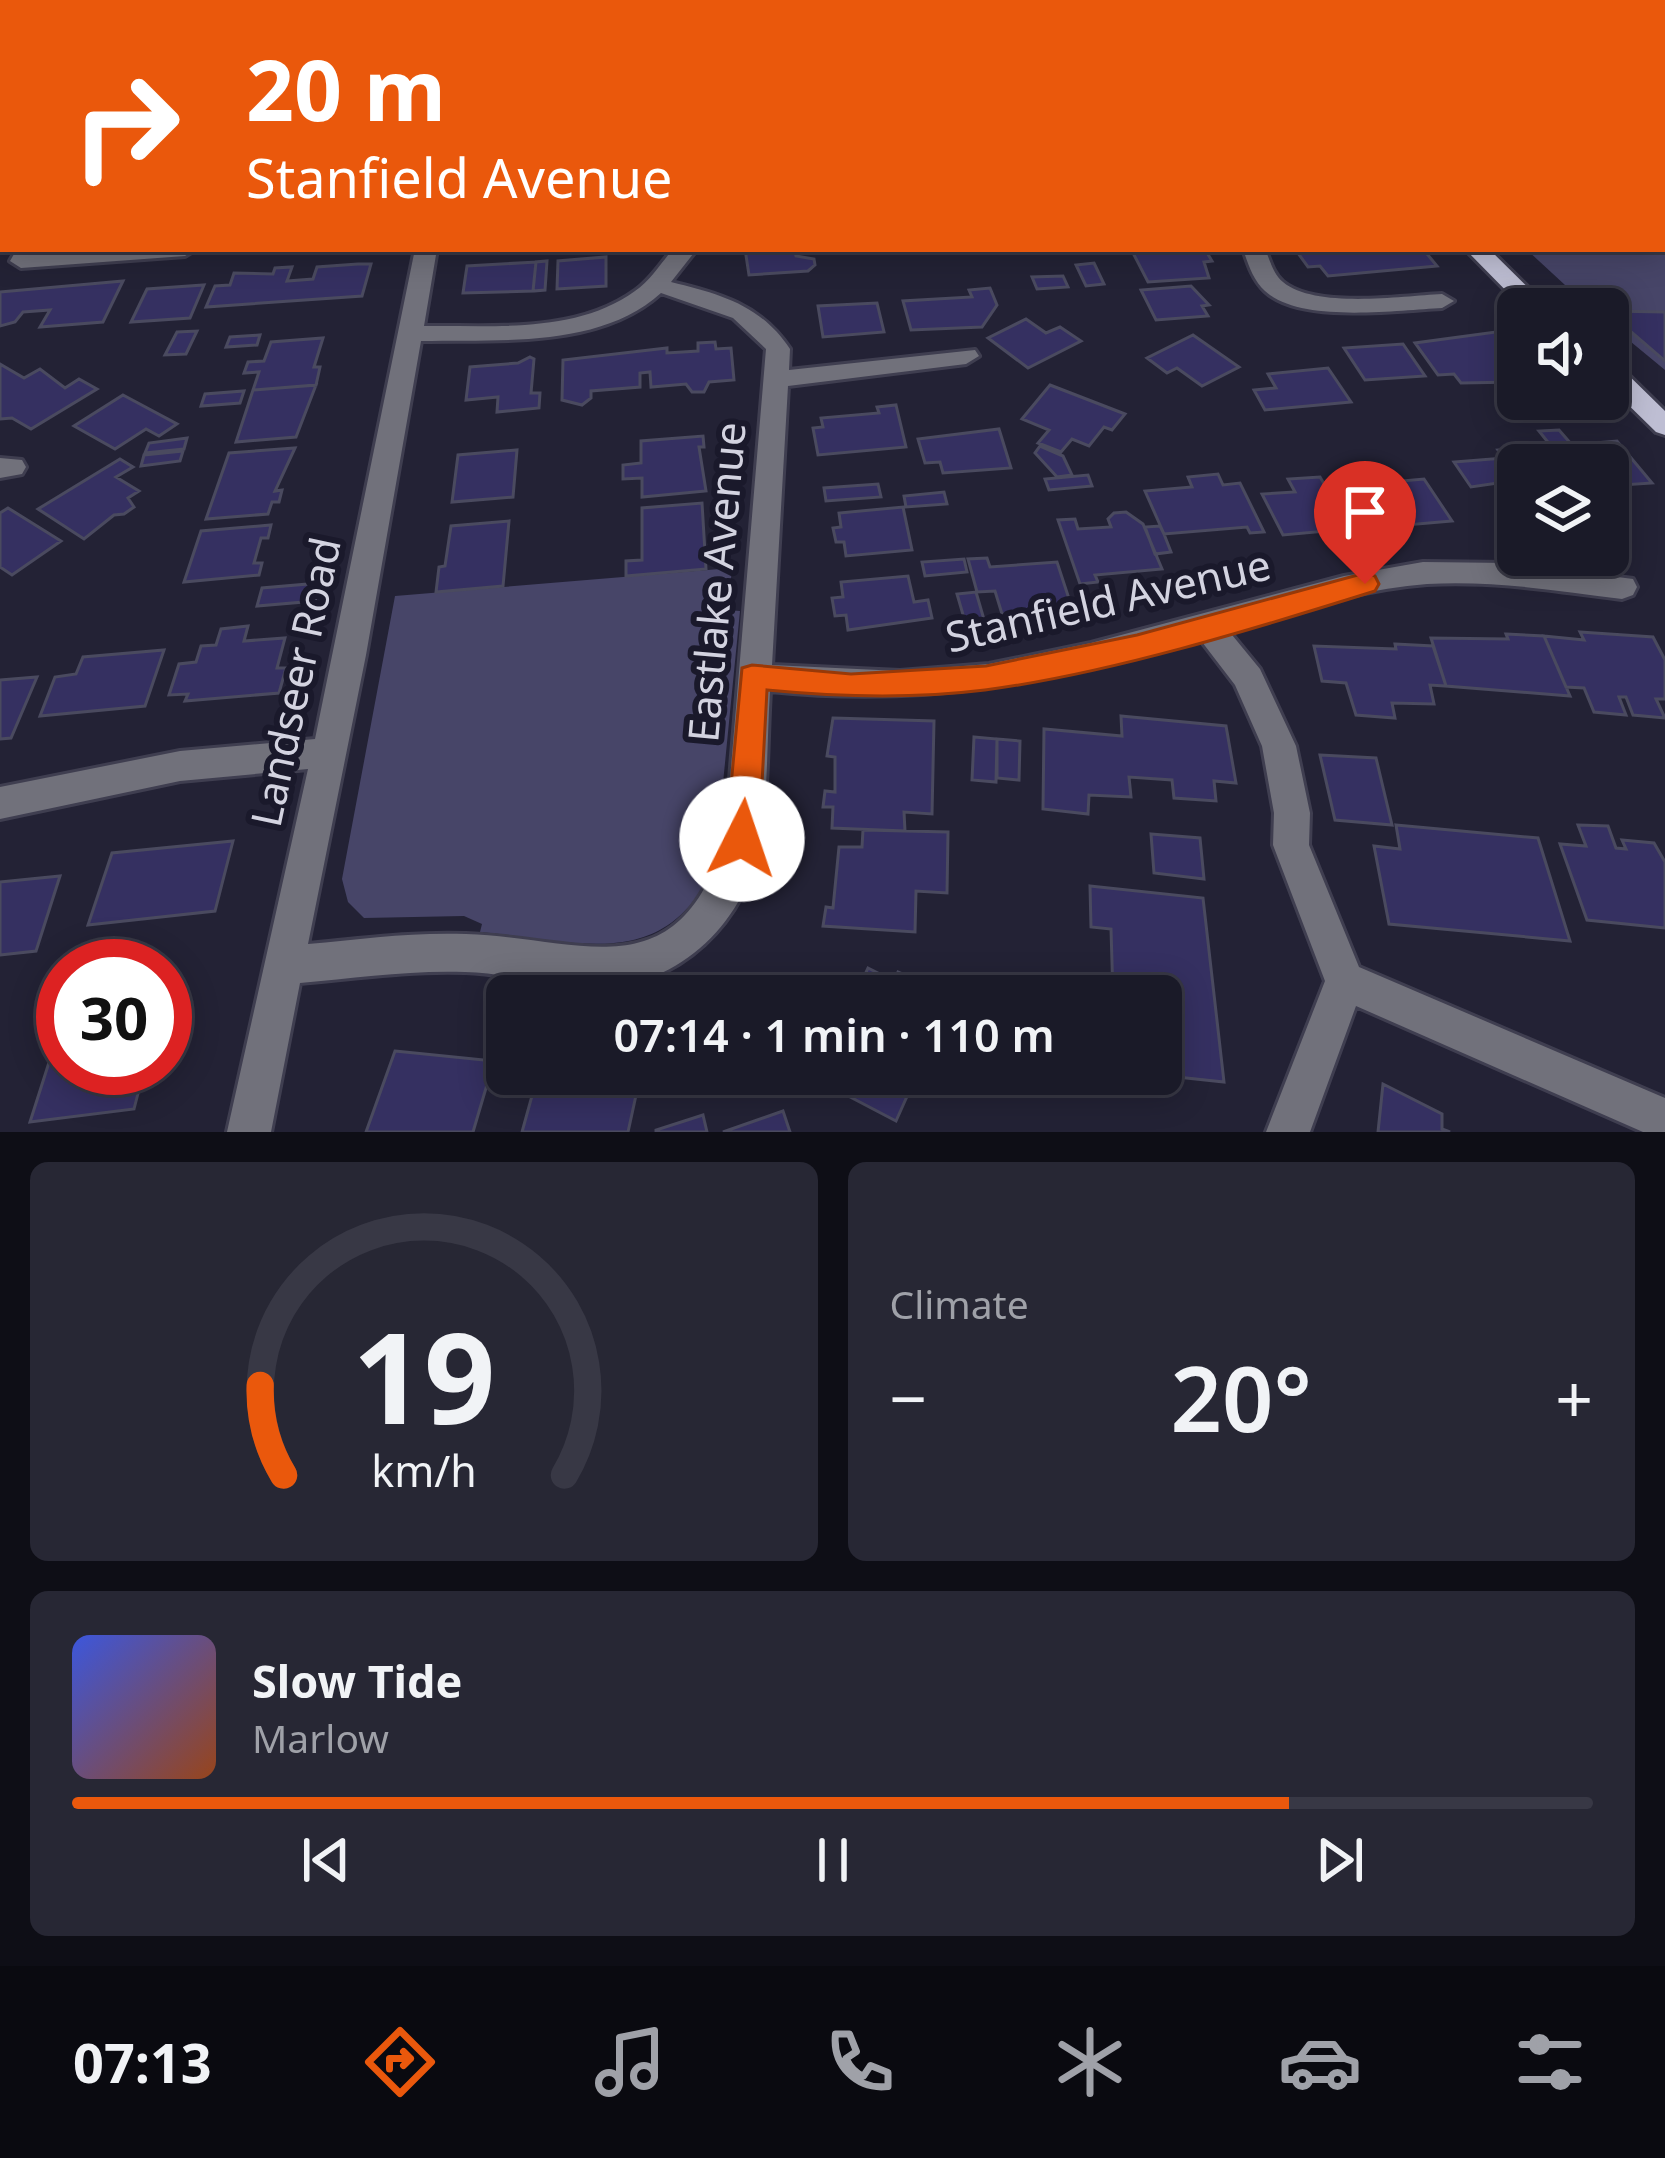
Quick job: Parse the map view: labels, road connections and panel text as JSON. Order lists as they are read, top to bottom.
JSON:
{
  "streets": {
    "street": ["Eastlake Avenue", "Stanfield Avenue", "Landseer Road"]
  },
  "crossings": [
    ["Eastlake Avenue", "Stanfield Avenue"],
    ["Eastlake Avenue", "Landseer Road"]
  ],
  "page": {
    "turn": ["20 m", "Stanfield Avenue"],
    "limit": "30",
    "trip": "07:14 · 1 min · 110 m",
    "tile": "Climate",
    "heat": ["−", "20°", "+"],
    "song": ["Slow Tide", "Marlow"],
    "tabs": "07:13",
    "gauge": ["19", "km/h"]
  }
}
